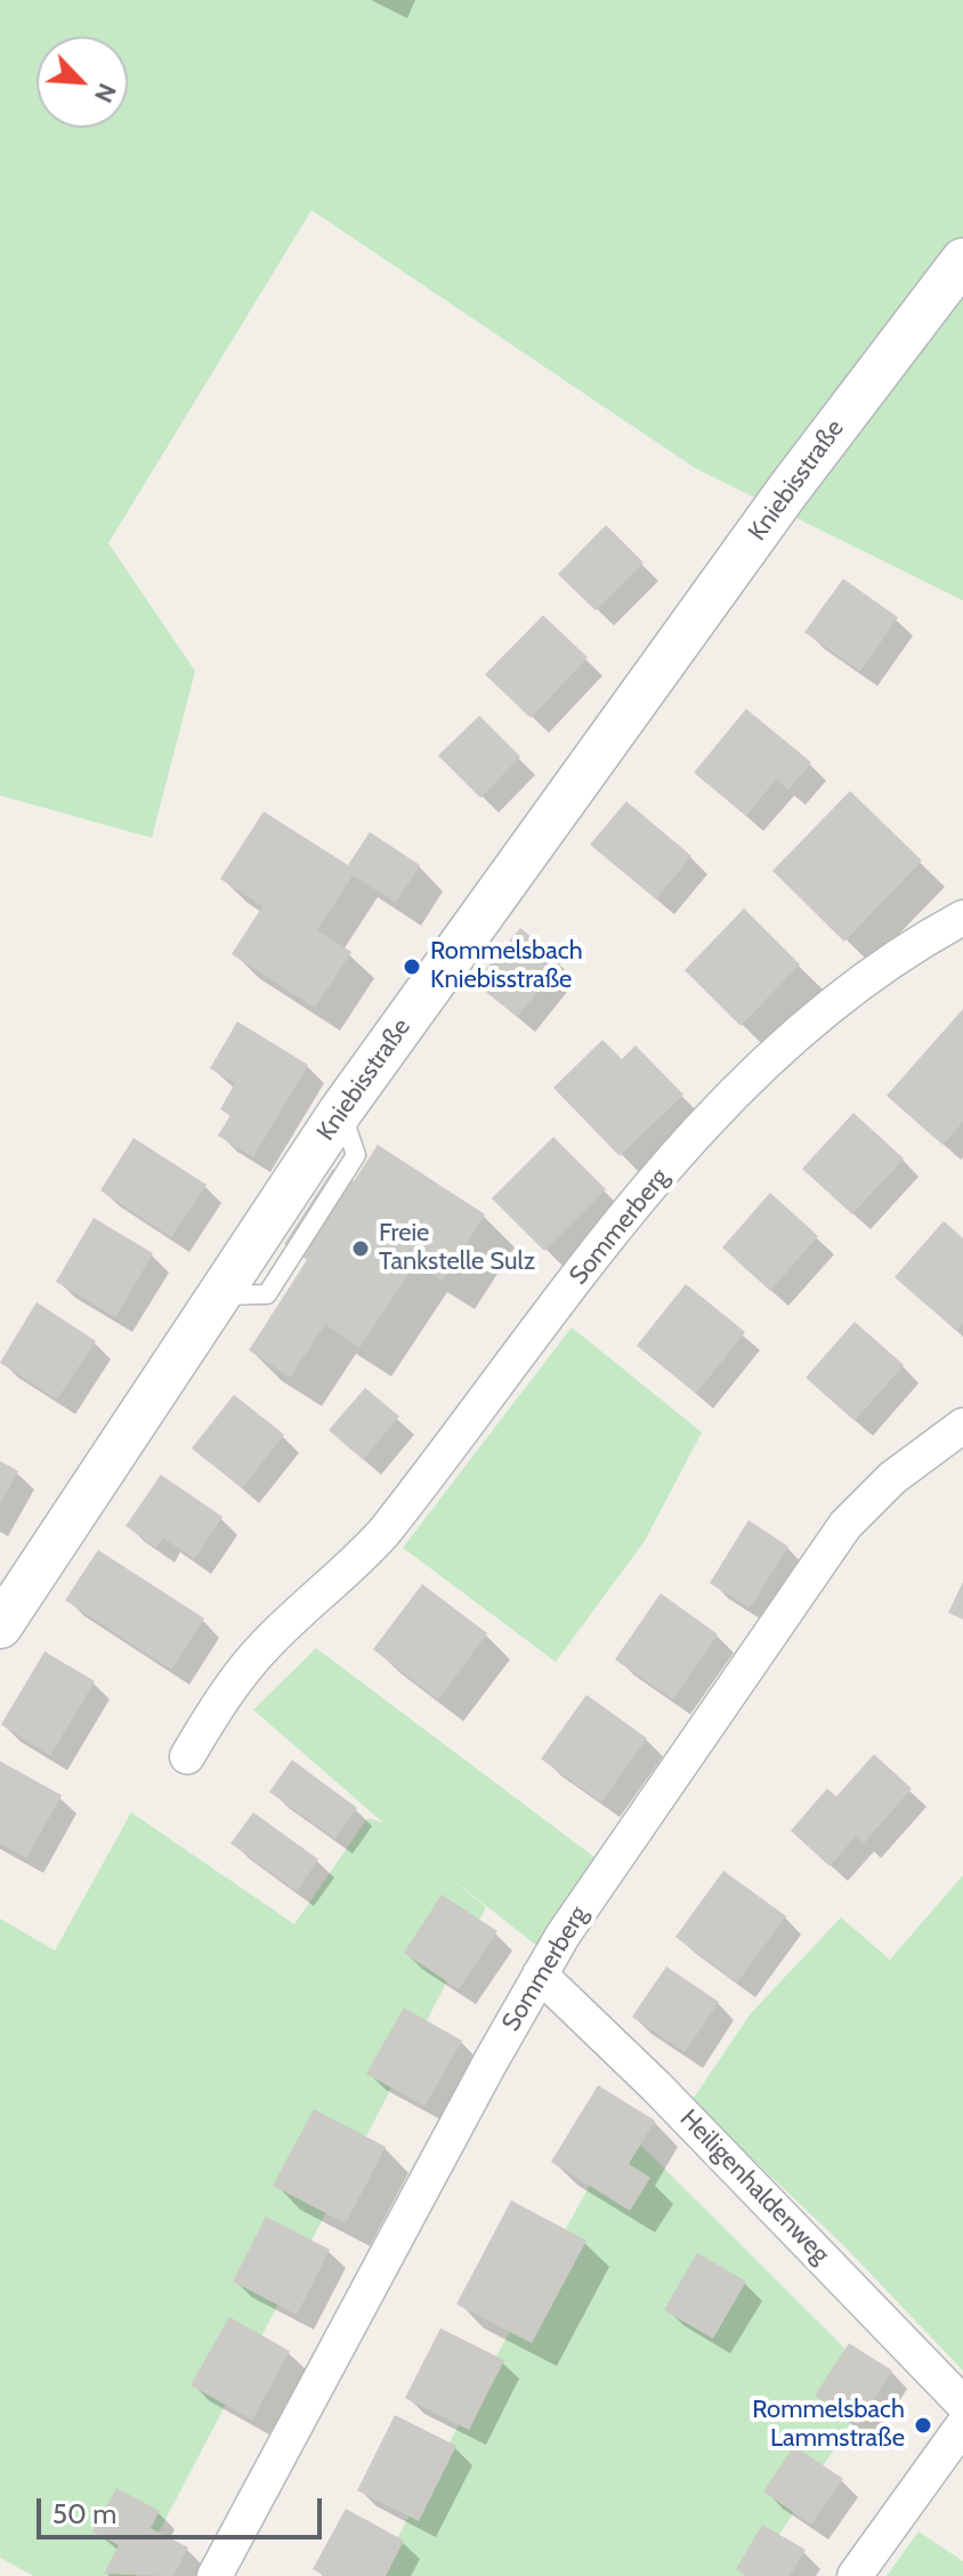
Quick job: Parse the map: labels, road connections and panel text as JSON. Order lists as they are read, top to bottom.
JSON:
{
  "streets": {
    "street": ["Kniebisstraße", "Sommerberg", "Heiligenhaldenweg"]
  },
  "crossings": [
    ["Sommerberg", "Heiligenhaldenweg"]
  ],
  "places": ["Rommelsbach Kniebisstraße", "Freie Tankstelle Sulz", "Rommelsbach Lammstraße"],
  "scale_bar": "50 m",
  "north": "bottom right"
}
